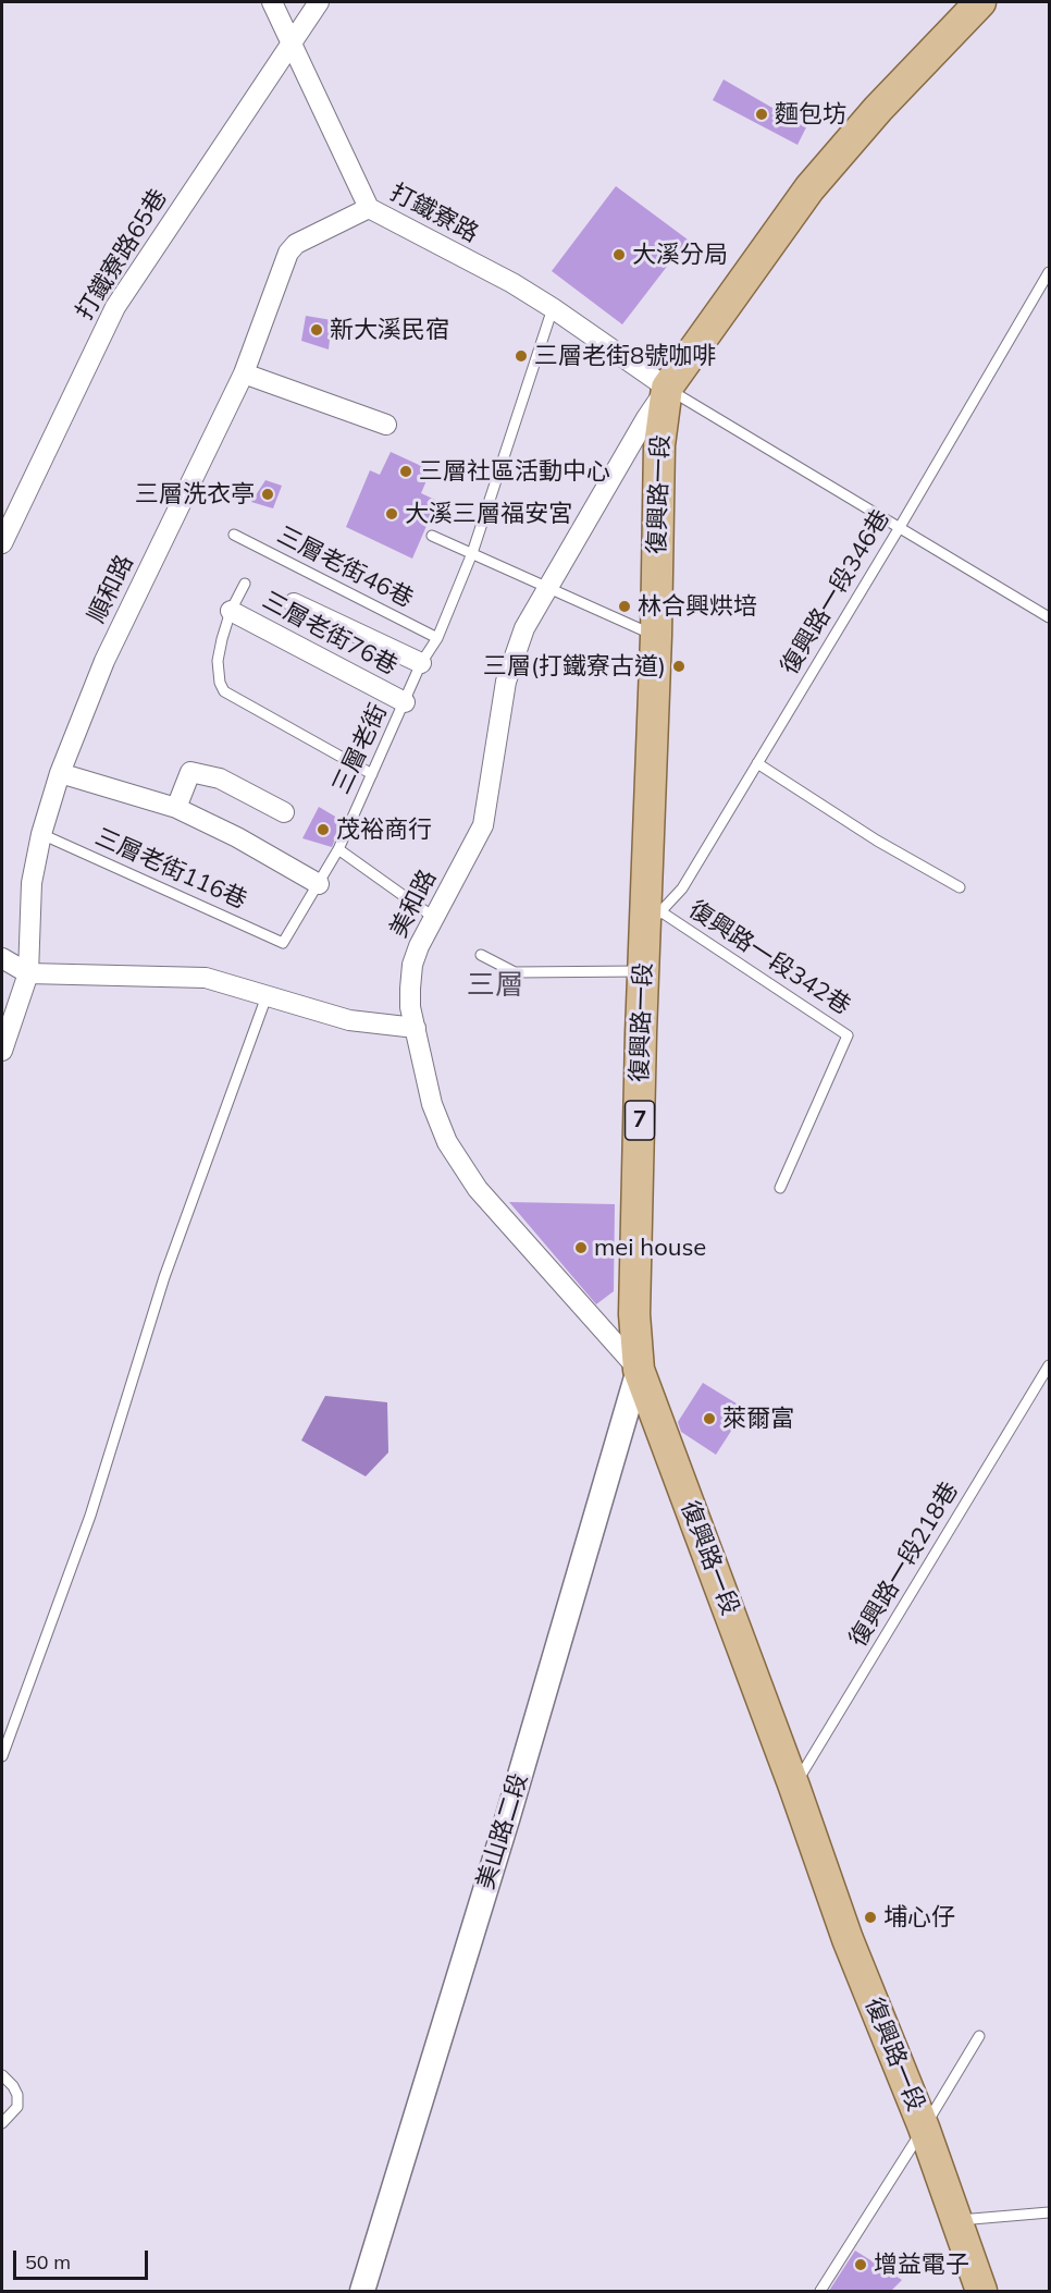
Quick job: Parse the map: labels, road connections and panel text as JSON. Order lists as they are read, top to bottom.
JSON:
{
  "streets": {
    "main road": ["復興路一段", "7"],
    "street": [
      "打鐵寮路",
      "打鐵寮路65巷",
      "順和路",
      "三層老街76巷",
      "美和路",
      "美山路二段"
    ],
    "lane": [
      "三層老街46巷",
      "復興路一段346巷",
      "三層老街",
      "三層老街116巷",
      "復興路一段342巷",
      "復興路一段218巷"
    ]
  },
  "crossings": [
    ["打鐵寮路", "打鐵寮路65巷"],
    ["打鐵寮路", "復興路一段"],
    ["打鐵寮路", "順和路"],
    ["打鐵寮路", "三層老街"],
    ["打鐵寮路", "美和路"],
    ["復興路一段", "復興路一段346巷"],
    ["復興路一段", "美和路"],
    ["復興路一段", "復興路一段342巷"],
    ["復興路一段", "復興路一段218巷"],
    ["復興路一段", "美山路二段"],
    ["三層老街46巷", "三層老街"],
    ["順和路", "三層老街116巷"],
    ["復興路一段346巷", "復興路一段342巷"],
    ["三層老街76巷", "三層老街"],
    ["三層老街", "三層老街116巷"],
    ["美和路", "美山路二段"]
  ],
  "districts": ["三層"],
  "places": [
    "麵包坊",
    "大溪分局",
    "新大溪民宿",
    "三層老街8號咖啡",
    "三層社區活動中心",
    "三層洗衣亭",
    "大溪三層福安宮",
    "林合興烘培",
    "三層(打鐵寮古道)",
    "茂裕商行",
    "mei house",
    "萊爾富",
    "埔心仔",
    "增益電子"
  ],
  "scale_bar": "50 m"
}
